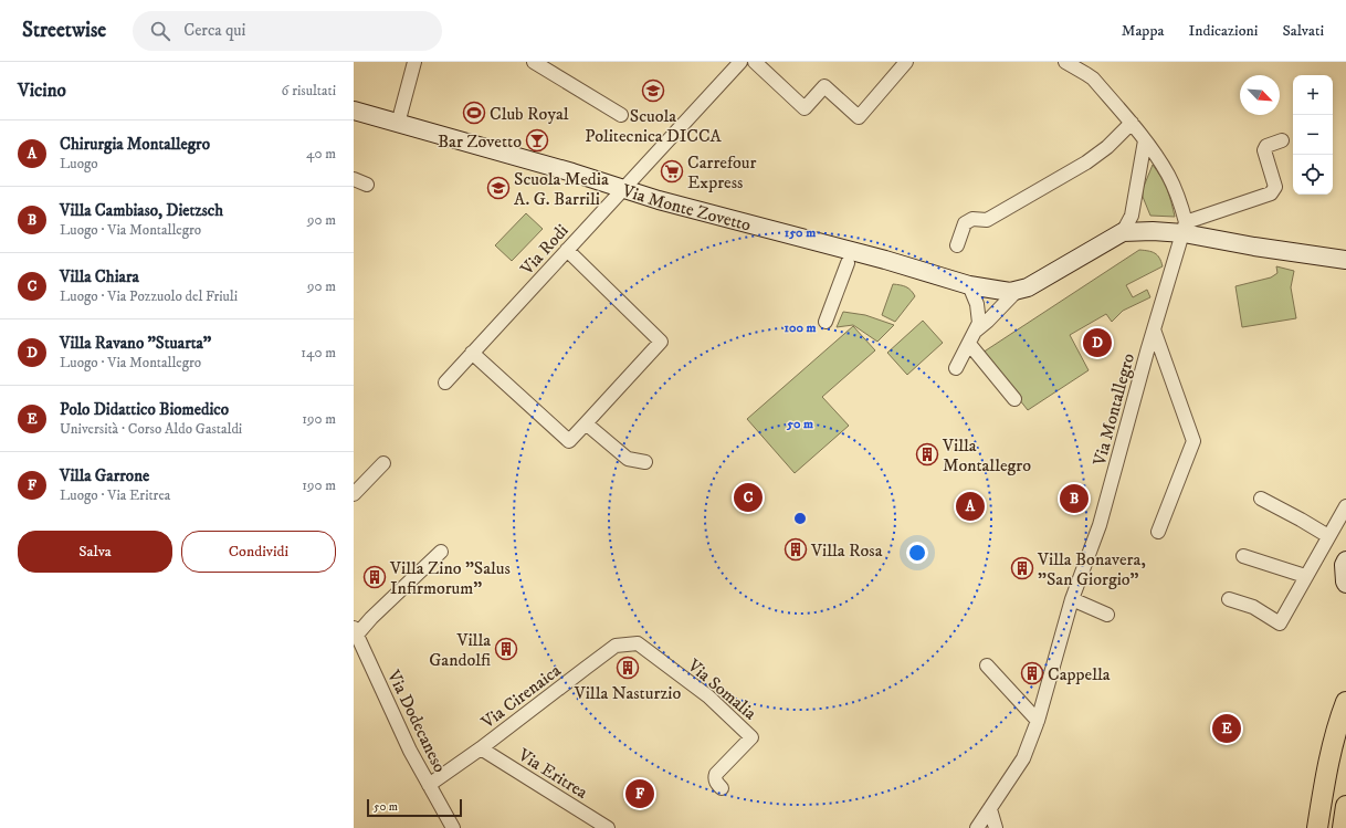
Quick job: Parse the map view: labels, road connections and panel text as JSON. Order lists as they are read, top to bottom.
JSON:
{
  "streets": {
    "street": [
      "Via Monte Zovetto",
      "Via Rodi",
      "Via Montallegro",
      "Via Somalia",
      "Via Cirenaica",
      "Via Dodecaneso",
      "Via Eritrea"
    ]
  },
  "crossings": [
    ["Via Monte Zovetto", "Via Rodi"],
    ["Via Monte Zovetto", "Via Montallegro"],
    ["Via Somalia", "Via Cirenaica"],
    ["Via Cirenaica", "Via Dodecaneso"],
    ["Via Cirenaica", "Via Eritrea"]
  ],
  "places": {
    "school or university": ["Scuola Politecnica DICCA", "Scuola Media A. G. Barrili"],
    "sports": ["Club Royal"],
    "bar": ["Bar Zovetto"],
    "supermarket": ["Carrefour Express"],
    "building": [
      "Villa Montallegro",
      "Villa Rosa",
      "Villa Bonavera, \"San Giorgio\"",
      "Villa Zino \"Salus Infirmorum\"",
      "Villa Gandolfi",
      "Villa Nasturzio",
      "Cappella"
    ]
  },
  "scale_bar": "50 m",
  "north": "bottom right",
  "page": {
    "header": "Streetwise",
    "search": "Cerca qui",
    "nav": ["Mappa", "Indicazioni", "Salvati"],
    "heading": ["Vicino", "6 risultati"],
    "map_buttons": ["+", "−"],
    "list": [
      {
        "mark": "A",
        "name": "Chirurgia Montallegro",
        "note": "Luogo",
        "value": "40 m"
      },
      {
        "mark": "B",
        "name": "Villa Cambiaso, Dietzsch",
        "note": "Luogo · Via Montallegro",
        "value": "90 m"
      },
      {
        "mark": "C",
        "name": "Villa Chiara",
        "note": "Luogo · Via Pozzuolo del Friuli",
        "value": "90 m"
      },
      {
        "mark": "D",
        "name": "Villa Ravano \"Stuarta\"",
        "note": "Luogo · Via Montallegro",
        "value": "140 m"
      },
      {
        "mark": "E",
        "name": "Polo Didattico Biomedico",
        "note": "Università · Corso Aldo Gastaldi",
        "value": "190 m"
      },
      {
        "mark": "F",
        "name": "Villa Garrone",
        "note": "Luogo · Via Eritrea",
        "value": "190 m"
      }
    ],
    "pins": [
      "D",
      "C",
      "B",
      "A",
      "E",
      "F"
    ],
    "buttons": ["Salva", "Condividi"],
    "scale": "50 m"
  },
  "rings": ["150 m", "100 m", "50 m"]
}
